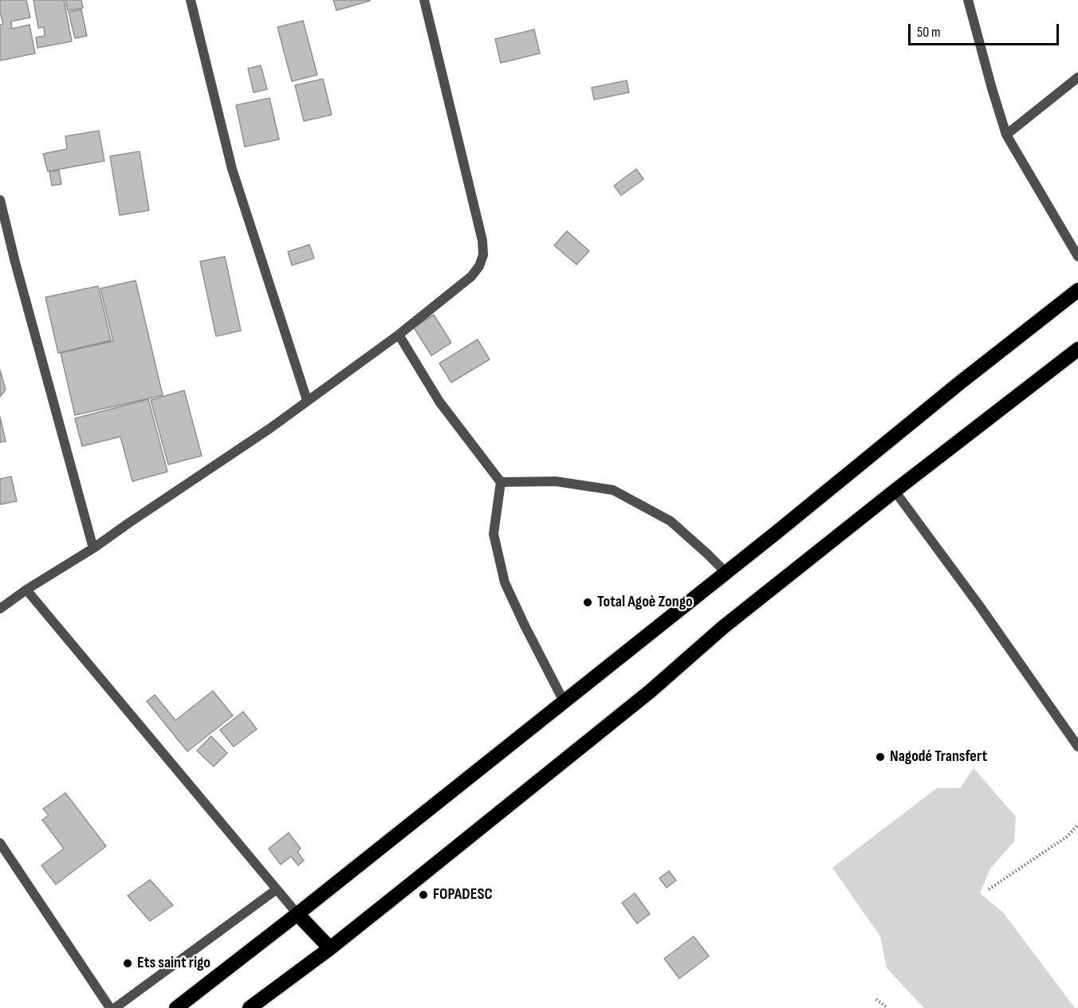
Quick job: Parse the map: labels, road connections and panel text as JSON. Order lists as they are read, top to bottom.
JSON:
{
  "places": [
    "Total Agoè Zongo",
    "Nagodé Transfert",
    "FOPADESC",
    "Ets saint rigo"
  ],
  "scale_bar": "50 m"
}
